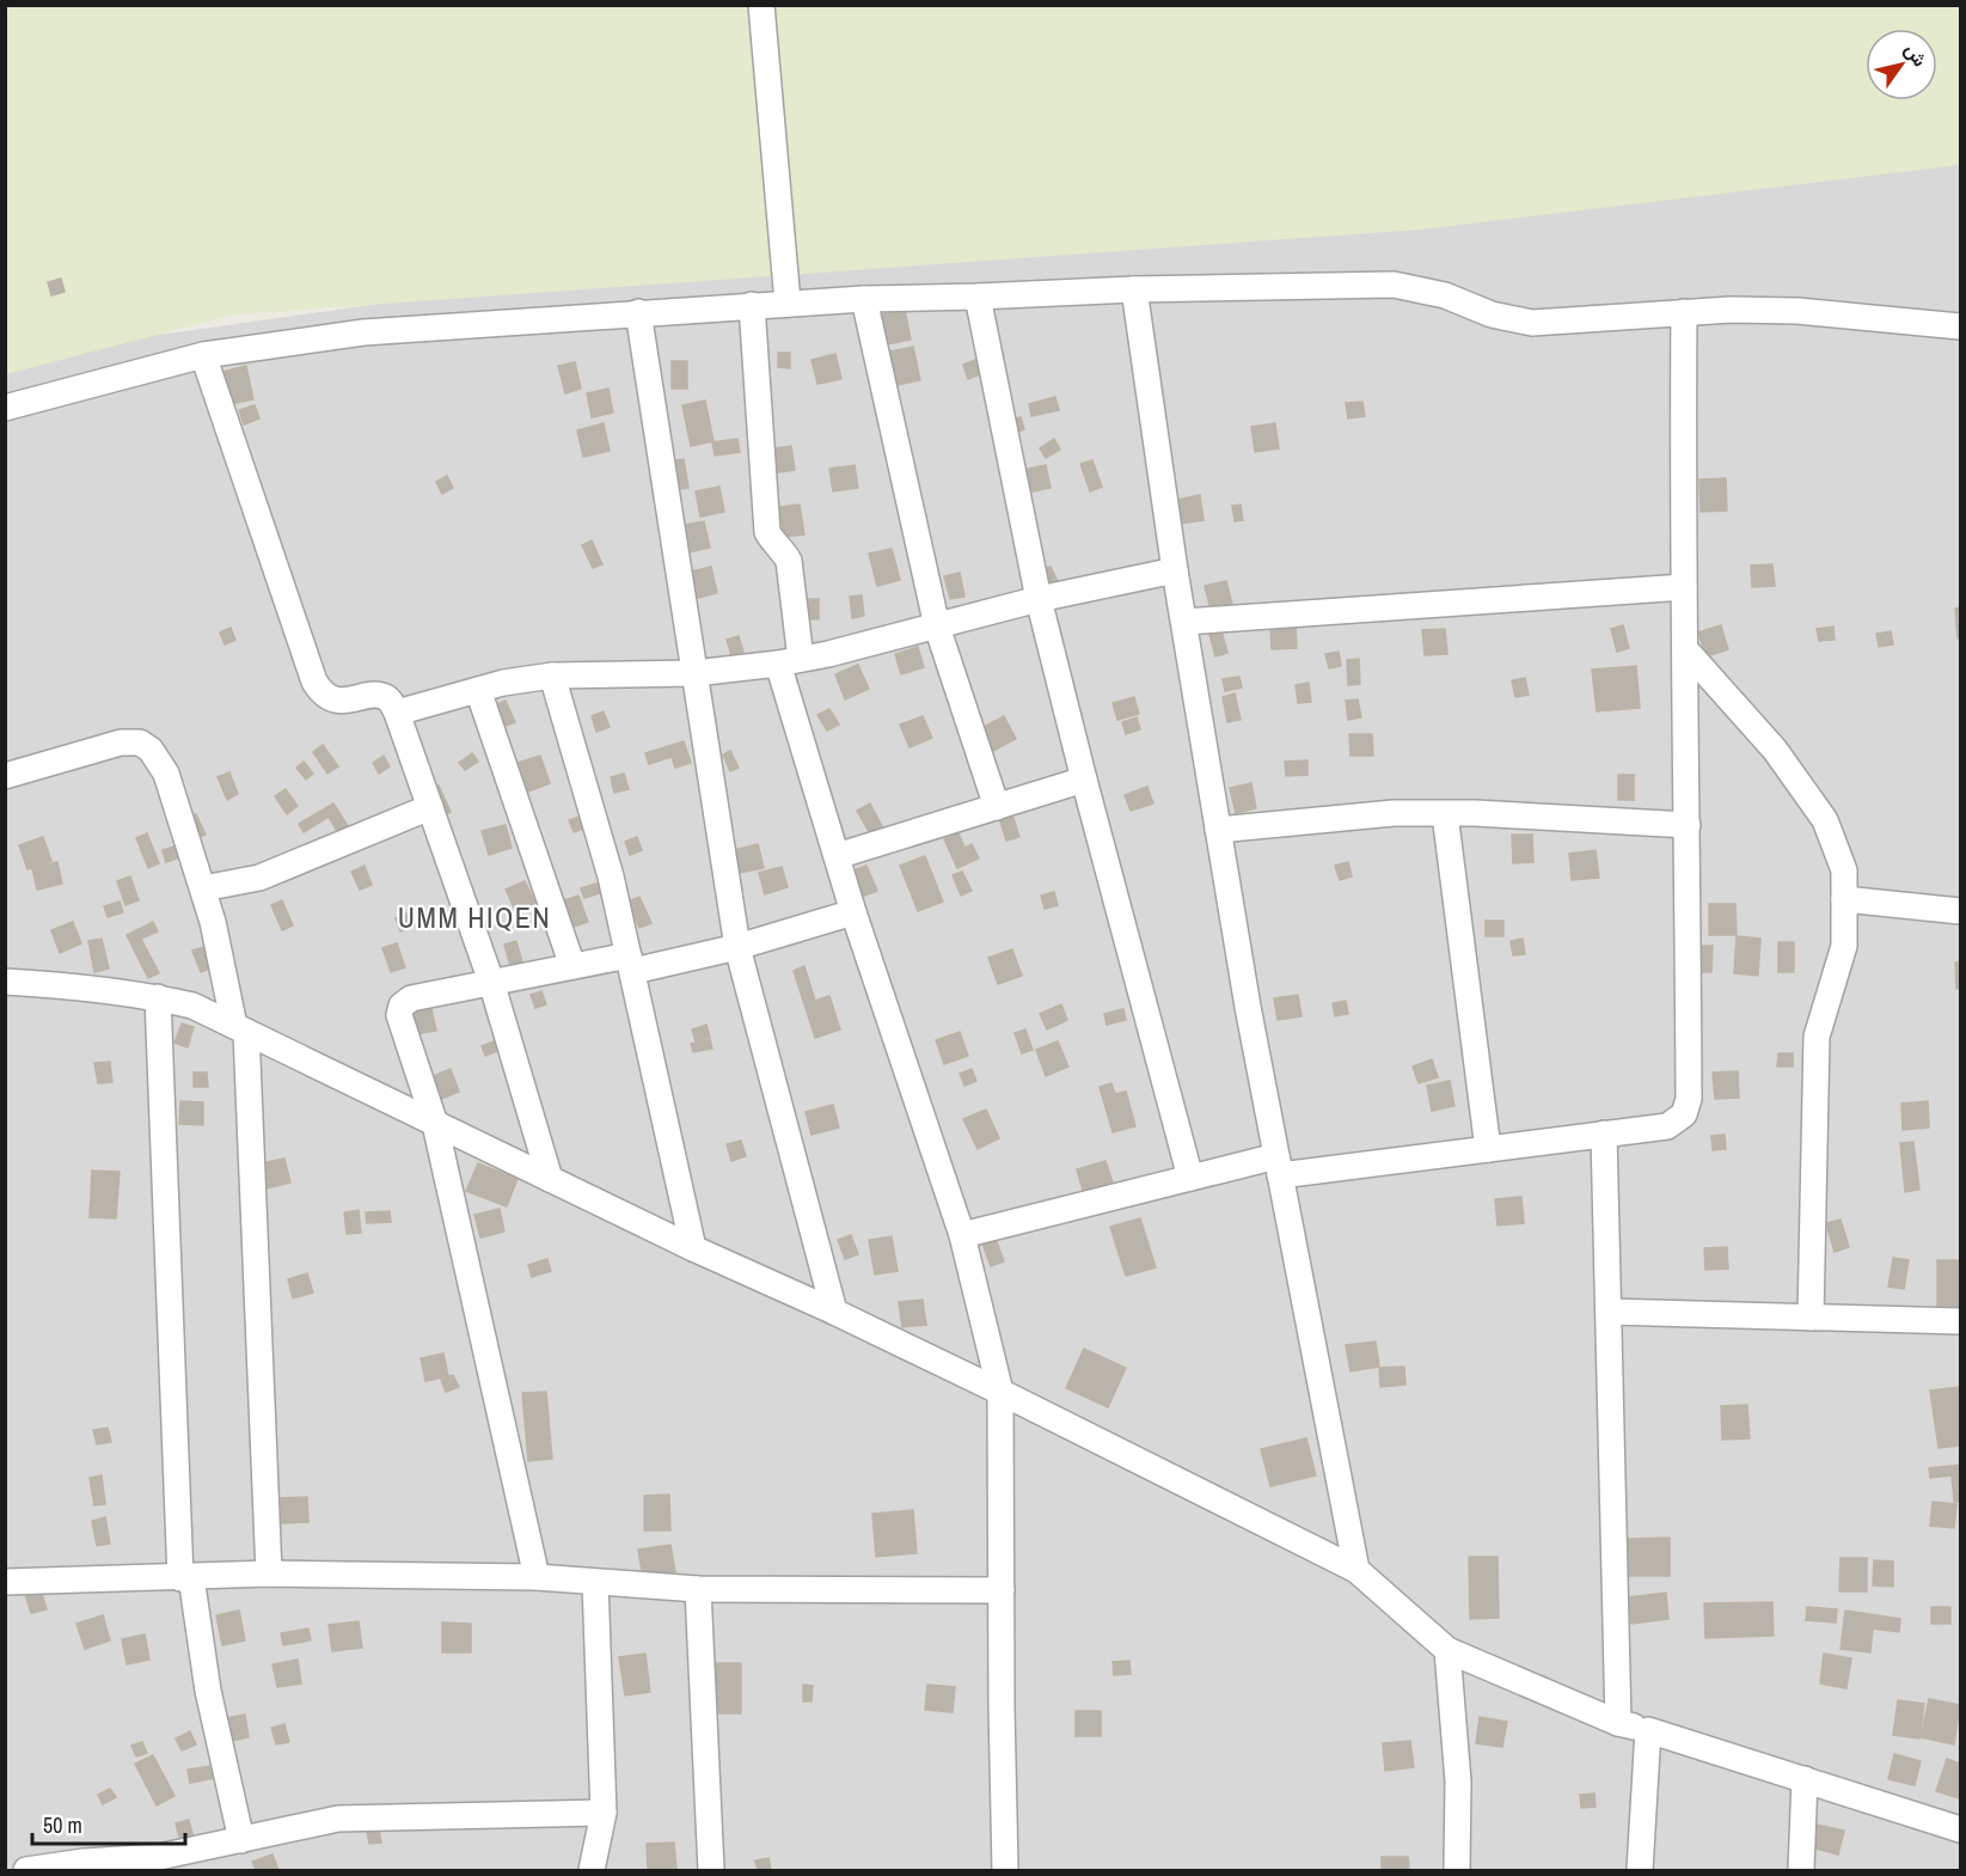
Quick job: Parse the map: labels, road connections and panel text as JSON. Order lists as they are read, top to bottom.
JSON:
{
  "districts": ["UMM HIQEN"],
  "scale_bar": "50 m",
  "north": "top right"
}
